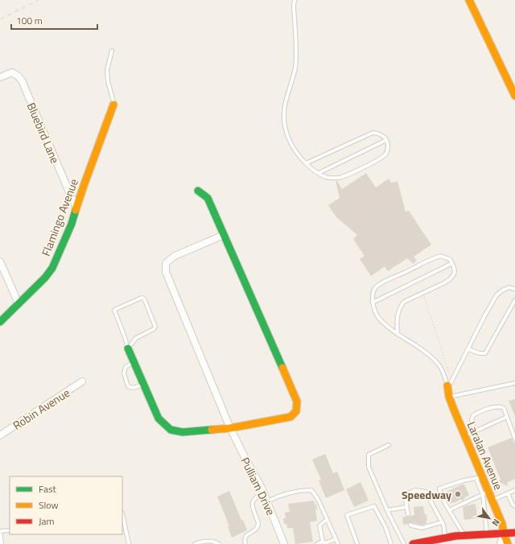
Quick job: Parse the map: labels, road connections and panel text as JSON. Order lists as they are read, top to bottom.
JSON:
{
  "streets": {
    "main road": ["Flamingo Avenue", "Laralan Avenue"],
    "street": ["Bluebird Lane", "Robin Avenue", "Pulliam Drive"]
  },
  "crossings": [
    ["Bluebird Lane", "Flamingo Avenue"]
  ],
  "places": ["Speedway"],
  "legend": ["Fast", "Slow", "Jam"],
  "scale_bar": "100 m",
  "north": "bottom right"
}
